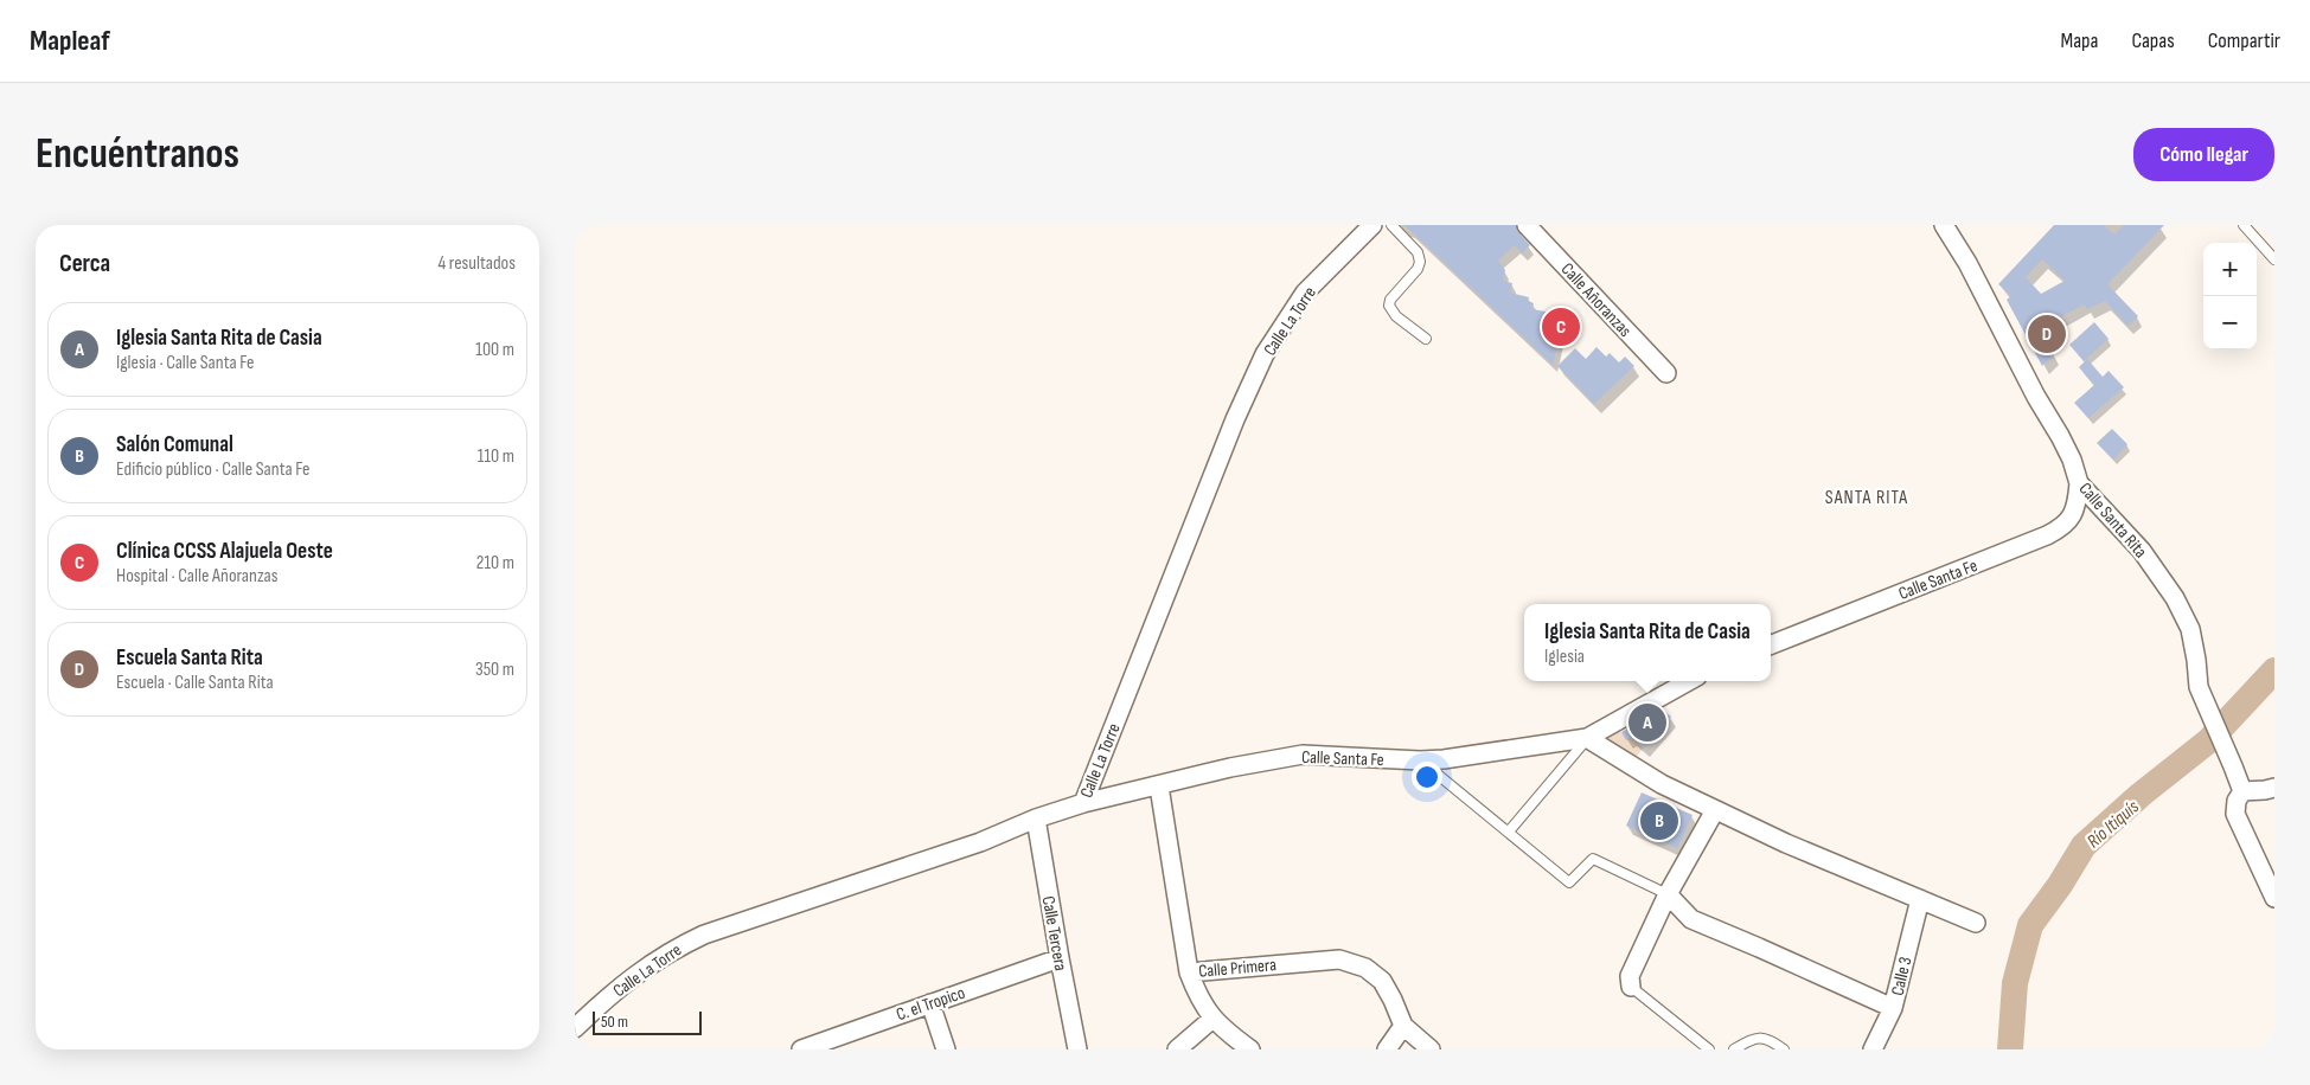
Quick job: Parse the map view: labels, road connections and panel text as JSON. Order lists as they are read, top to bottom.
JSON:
{
  "streets": {
    "street": [
      "Calle Añoranzas",
      "Calle La Torre",
      "Calle Santa Rita",
      "Calle Santa Fe",
      "Calle Tercera",
      "Calle Primera",
      "Calle 3",
      "C. el Tropico"
    ]
  },
  "crossings": [
    ["Calle La Torre", "Calle Santa Fe"],
    ["Calle La Torre", "Calle Tercera"],
    ["Calle Santa Rita", "Calle Santa Fe"],
    ["Calle Santa Fe", "Calle Primera"],
    ["Calle Tercera", "C. el Tropico"]
  ],
  "districts": ["SANTA RITA"],
  "water": ["Río Itiquís"],
  "scale_bar": "50 m",
  "page": {
    "header": "Mapleaf",
    "nav": ["Mapa", "Capas", "Compartir"],
    "buttons": "Cómo llegar",
    "title": "Encuéntranos",
    "heading": ["Cerca", "4 resultados"],
    "map_buttons": ["+", "−"],
    "list": [
      {
        "mark": "A",
        "name": "Iglesia Santa Rita de Casia",
        "note": "Iglesia · Calle Santa Fe",
        "value": "100 m"
      },
      {
        "mark": "B",
        "name": "Salón Comunal",
        "note": "Edificio público · Calle Santa Fe",
        "value": "110 m"
      },
      {
        "mark": "C",
        "name": "Clínica CCSS Alajuela Oeste",
        "note": "Hospital · Calle Añoranzas",
        "value": "210 m"
      },
      {
        "mark": "D",
        "name": "Escuela Santa Rita",
        "note": "Escuela · Calle Santa Rita",
        "value": "350 m"
      }
    ],
    "pins": [
      "C",
      "D",
      "A",
      "B"
    ],
    "popup": ["Iglesia Santa Rita de Casia", "Iglesia"],
    "scale": "50 m"
  }
}
